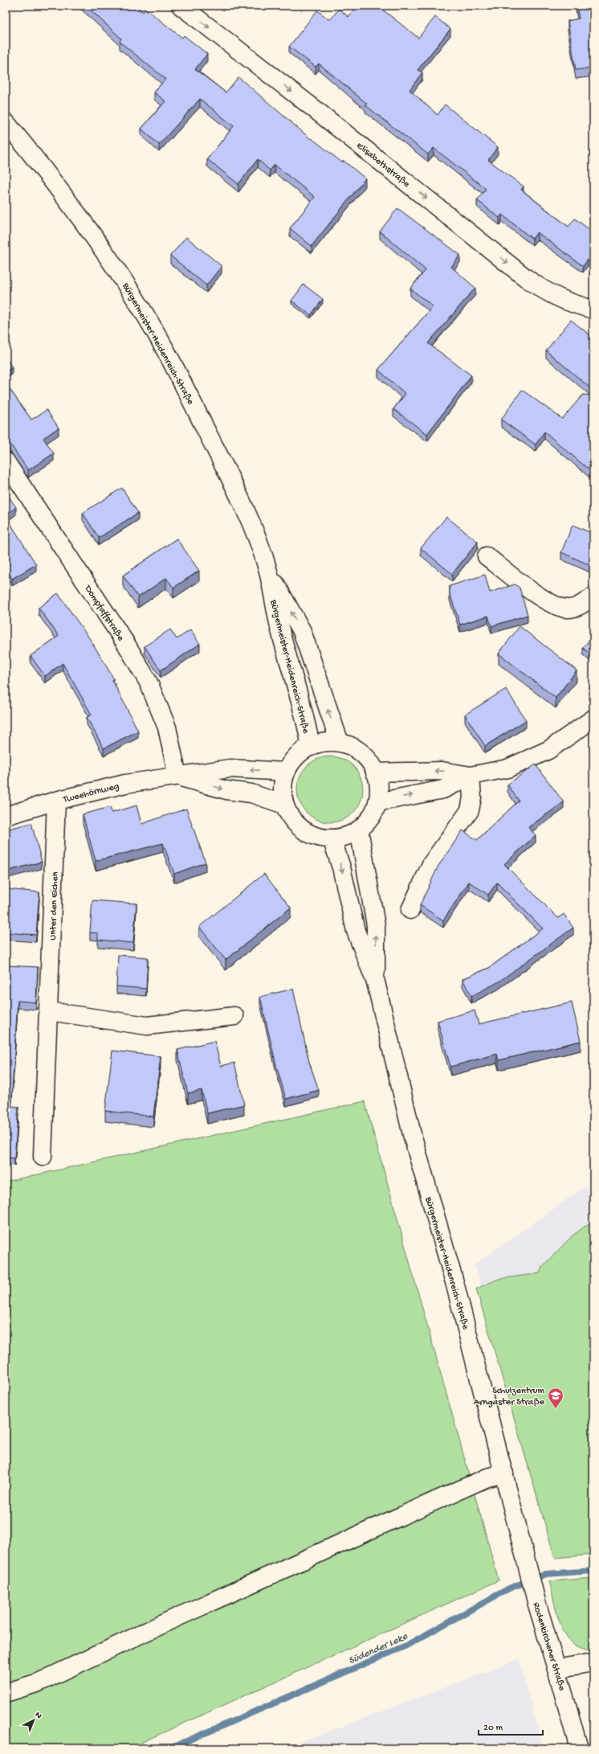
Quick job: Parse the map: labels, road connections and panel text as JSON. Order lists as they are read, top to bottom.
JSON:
{
  "streets": {
    "main road": [
      "Elisabethstraße",
      "Bürgermeister-Heidenreich-Straße",
      "Dompfaffstraße",
      "Tweehörnweg",
      "Unter den Eichen",
      "Rodenkirchener Straße"
    ]
  },
  "crossings": [
    ["Bürgermeister-Heidenreich-Straße", "Tweehörnweg"],
    ["Bürgermeister-Heidenreich-Straße", "Rodenkirchener Straße"],
    ["Dompfaffstraße", "Tweehörnweg"],
    ["Tweehörnweg", "Unter den Eichen"]
  ],
  "one_way": ["Elisabethstraße"],
  "water": ["Südender Leke"],
  "places": {
    "school or university": ["Schulzentrum Arngaster Straße"]
  },
  "scale_bar": "20 m",
  "north": "top right"
}
